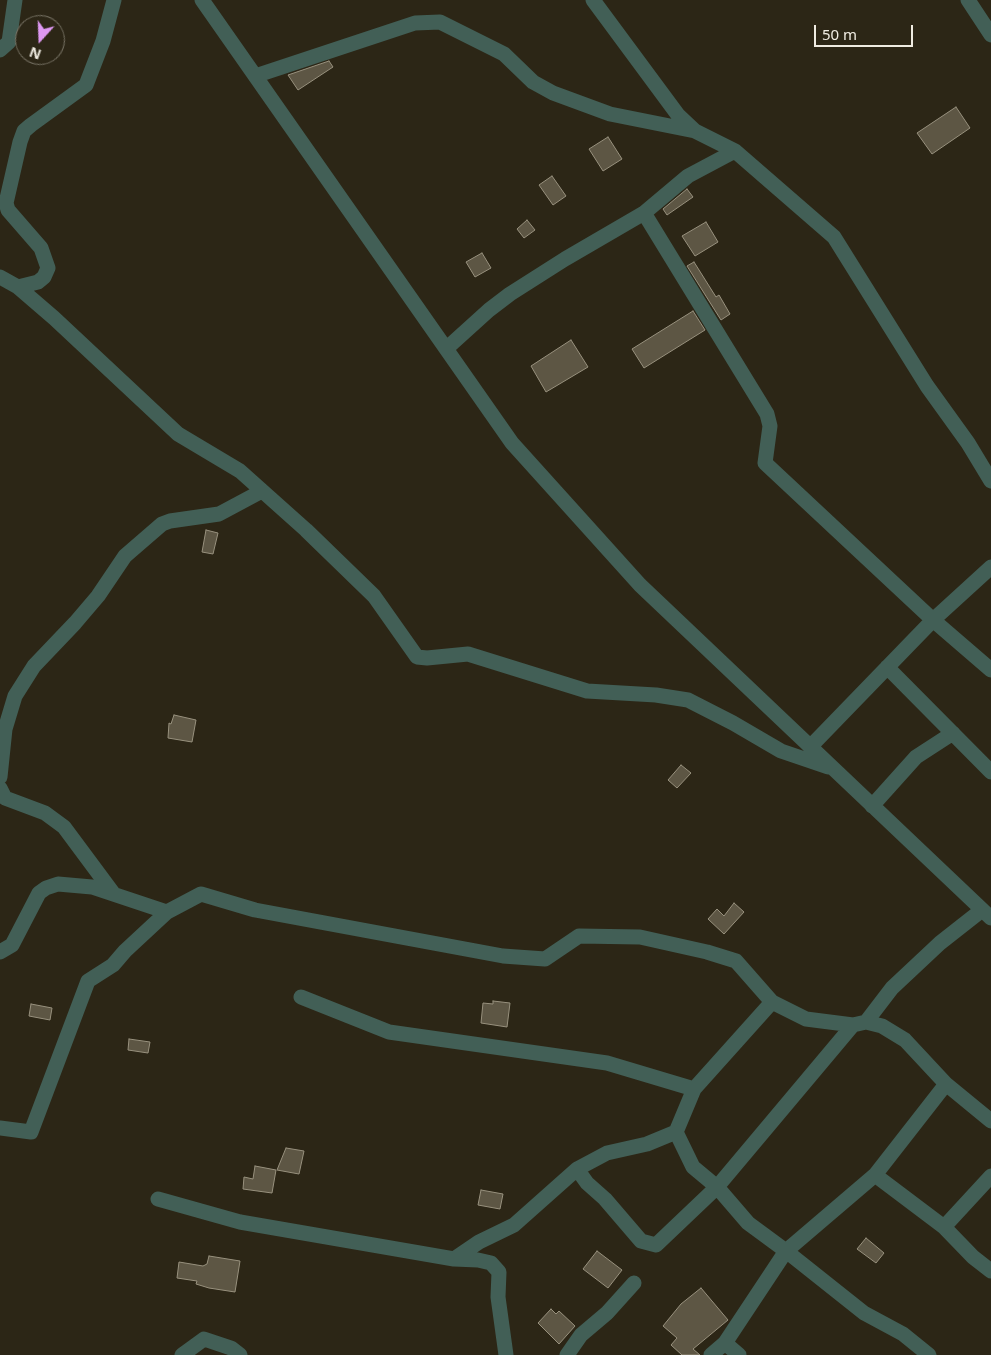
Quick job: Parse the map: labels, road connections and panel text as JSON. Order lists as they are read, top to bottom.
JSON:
{
  "scale_bar": "50 m",
  "north": "bottom"
}
